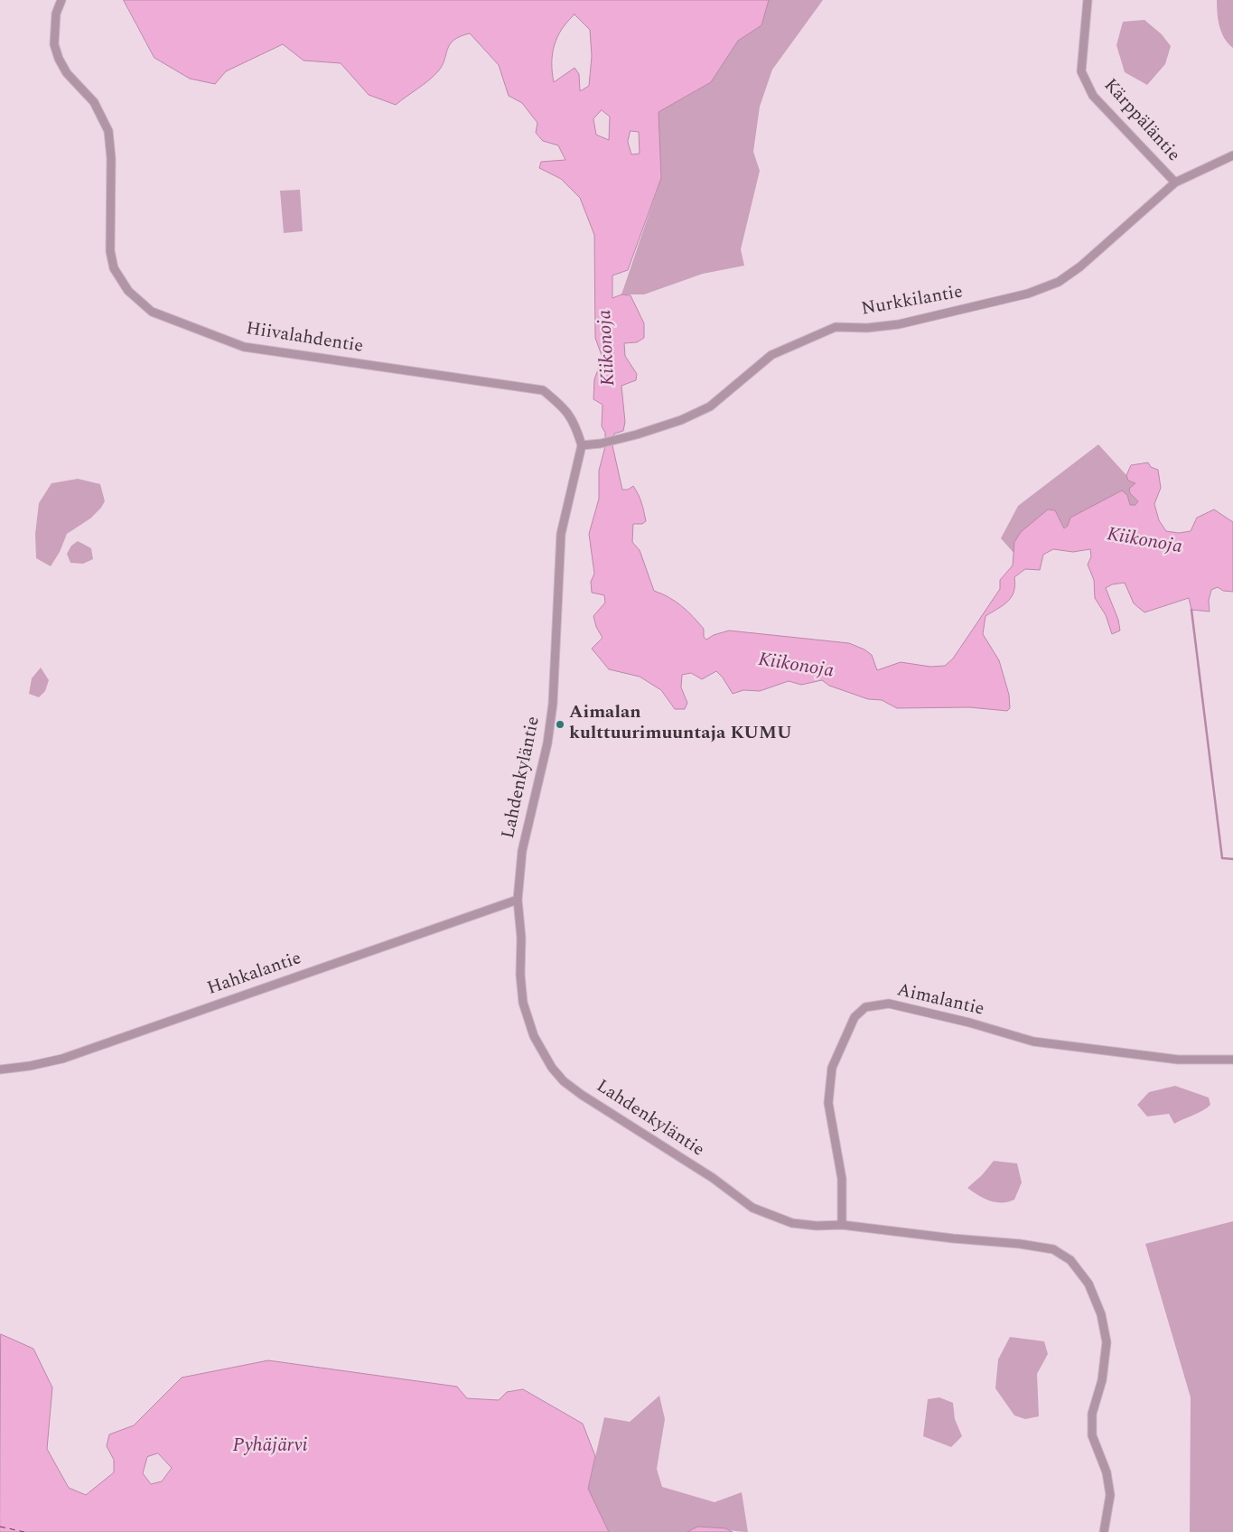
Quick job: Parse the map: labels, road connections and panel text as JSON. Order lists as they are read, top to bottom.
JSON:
{
  "streets": {
    "street": [
      "Kärppäläntie",
      "Nurkkilantie",
      "Hiivalahdentie",
      "Lahdenkyläntie",
      "Hahkalantie",
      "Aimalantie"
    ]
  },
  "crossings": [
    ["Kärppäläntie", "Nurkkilantie"],
    ["Nurkkilantie", "Hiivalahdentie"],
    ["Nurkkilantie", "Lahdenkyläntie"],
    ["Hiivalahdentie", "Lahdenkyläntie"],
    ["Lahdenkyläntie", "Hahkalantie"],
    ["Lahdenkyläntie", "Aimalantie"]
  ],
  "water": ["Kiikonoja", "Pyhäjärvi"],
  "places": ["Aimalan kulttuurimuuntaja KUMU"]
}
